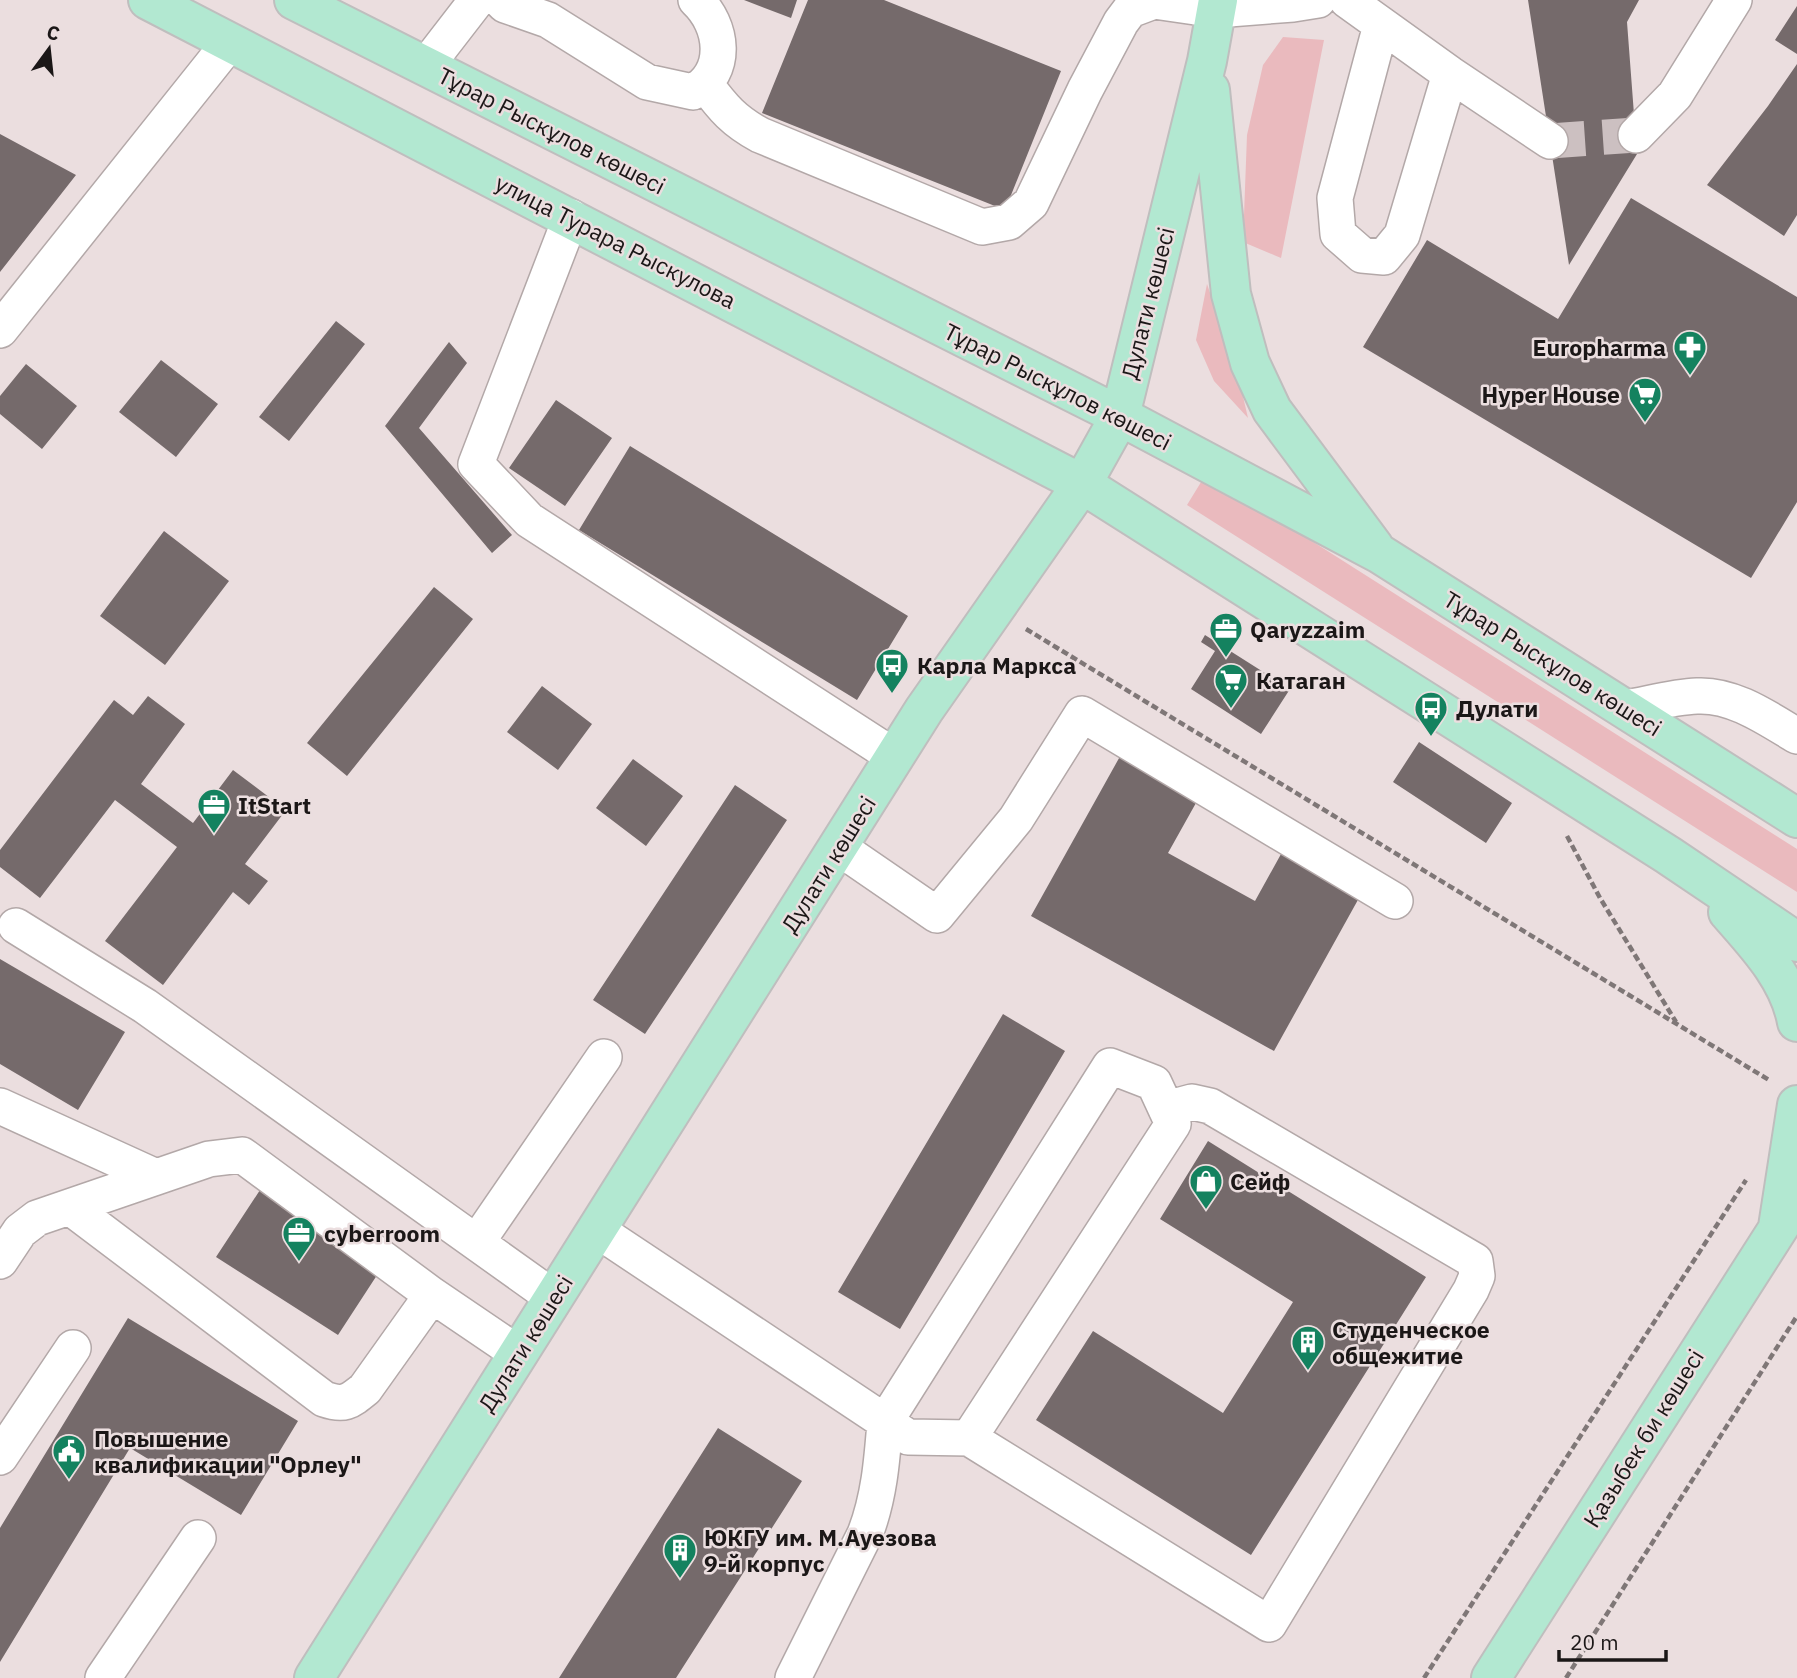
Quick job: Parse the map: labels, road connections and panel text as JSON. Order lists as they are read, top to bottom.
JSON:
{
  "streets": {
    "main road": [
      "Тұрар Рыскұлов көшесі",
      "улица Турара Рыскулова",
      "Дулати көшесі",
      "Қазыбек би көшесі"
    ]
  },
  "crossings": [
    ["Тұрар Рыскұлов көшесі", "Дулати көшесі"],
    ["улица Турара Рыскулова", "Дулати көшесі"]
  ],
  "places": {
    "pharmacy": ["Europharma"],
    "supermarket": ["Hyper House", "Катаган"],
    "office": ["Qaryzzaim", "ItStart", "cyberroom"],
    "bus stop": ["Карла Маркса", "Дулати"],
    "shop": ["Сейф"],
    "building": ["Студенческое общежитие", "ЮКГУ им. М.Ауезова 9-й корпус"],
    "public building": ["Повышение квалификации \"Орлеу\""]
  },
  "scale_bar": "20 m",
  "north": "top"
}
